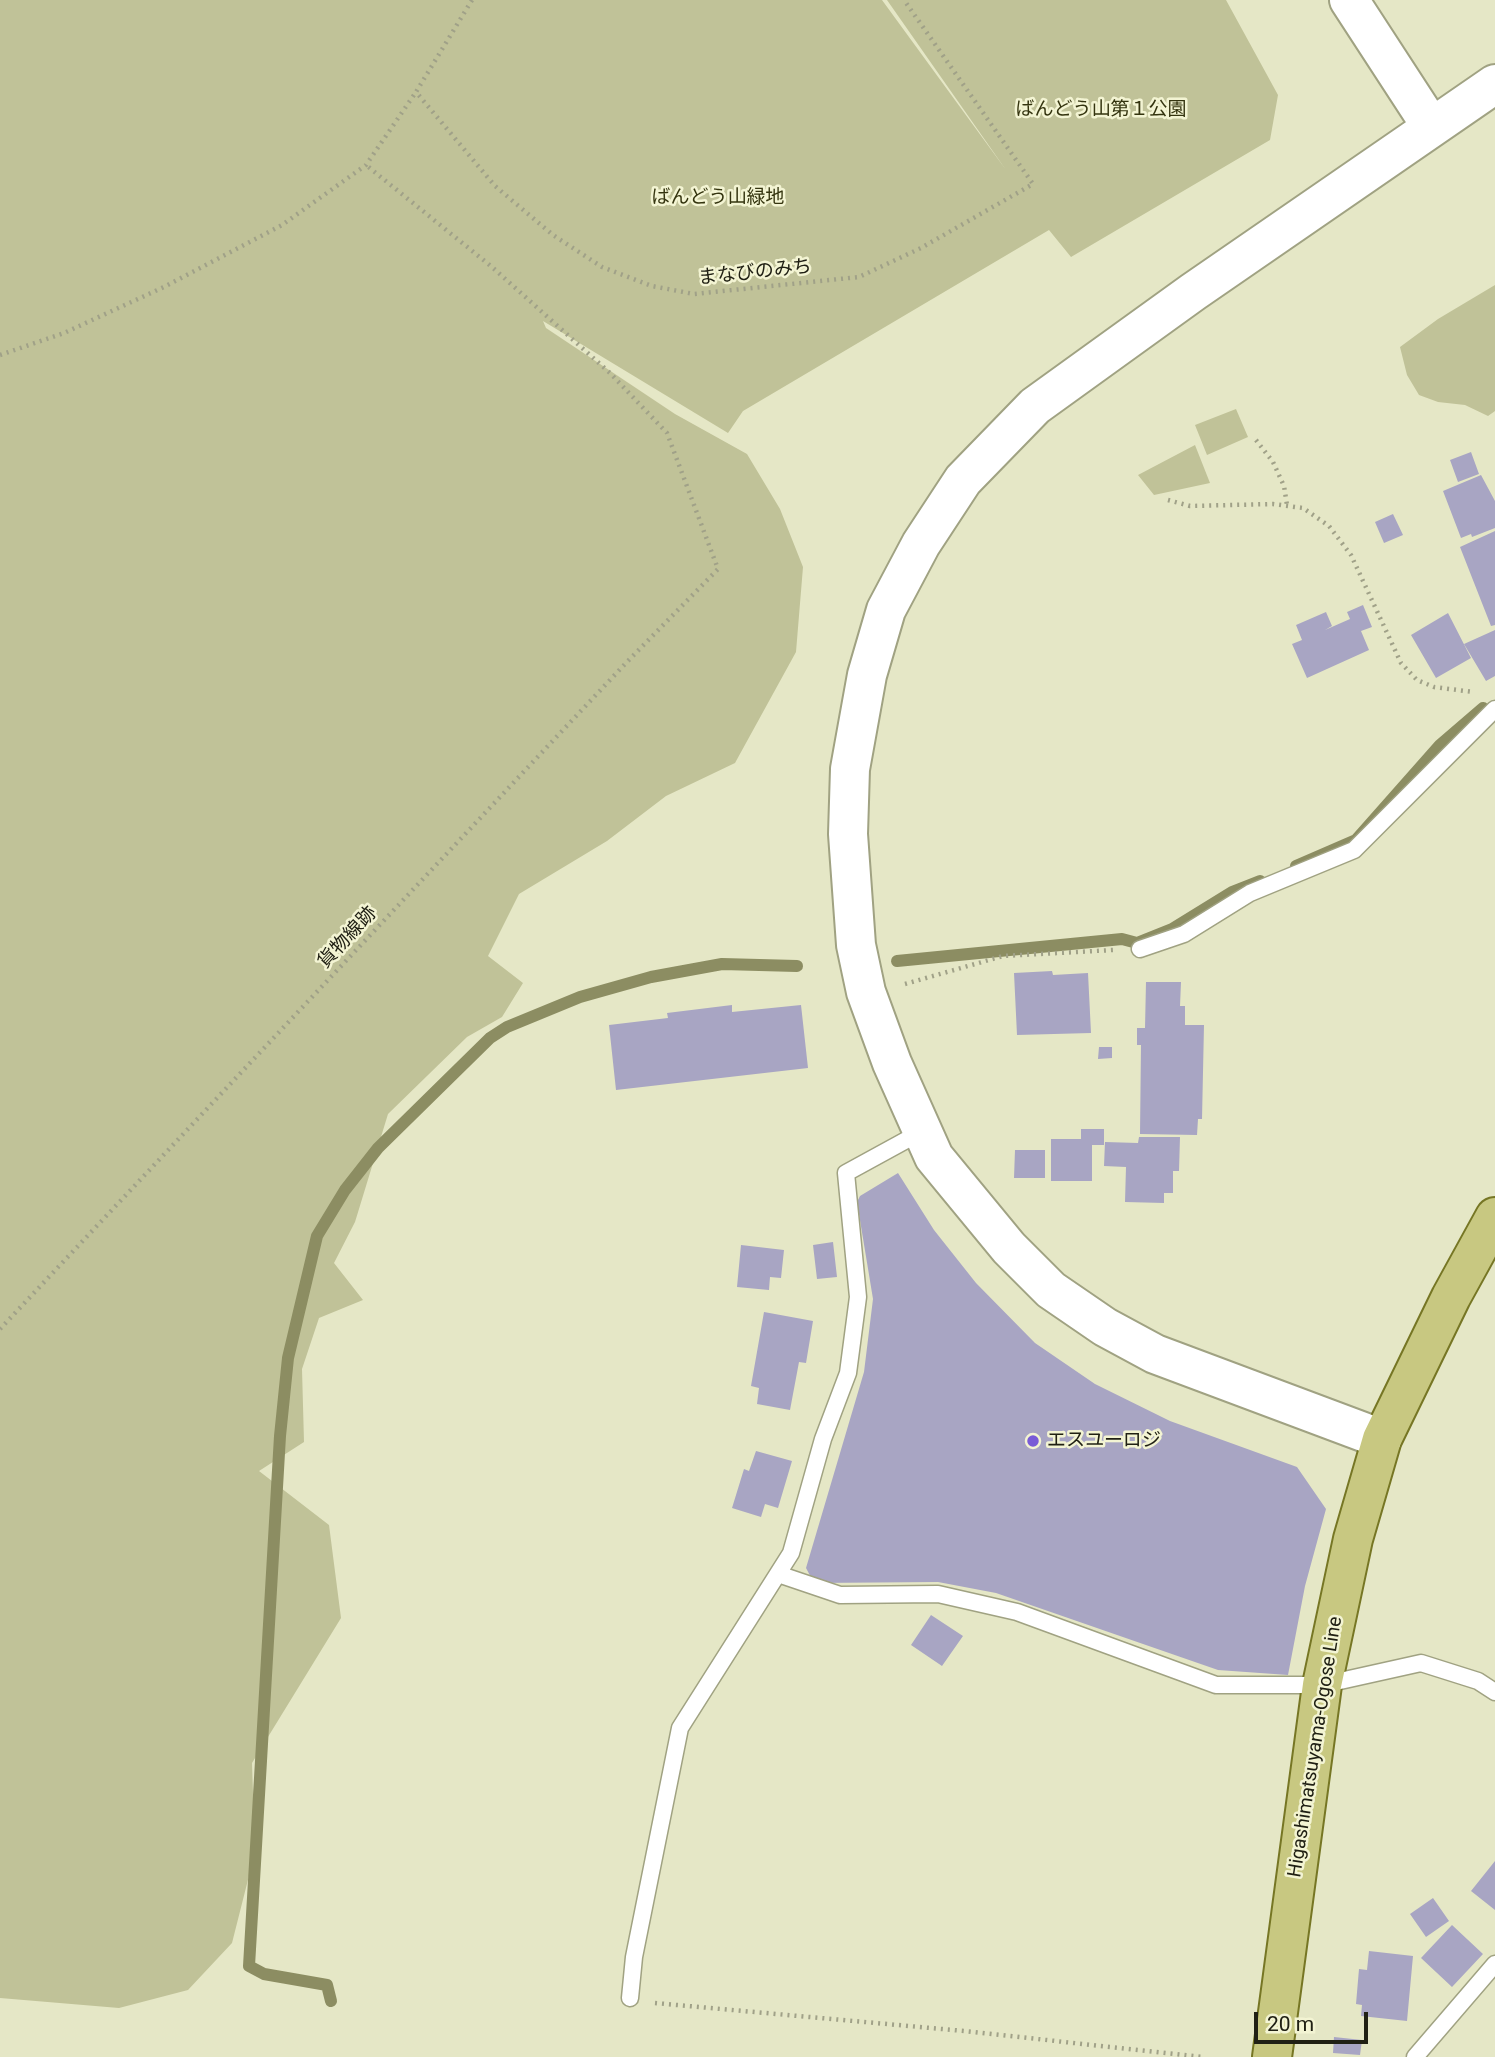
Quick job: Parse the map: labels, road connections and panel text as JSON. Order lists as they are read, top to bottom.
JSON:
{
  "streets": {
    "main road": ["Higashimatsuyama-Ogose Line"],
    "path": ["まなびのみち", "貨物線跡"]
  },
  "parks": ["ばんどう山第１公園", "ばんどう山緑地"],
  "places": ["エスユーロジ"],
  "scale_bar": "20 m"
}
